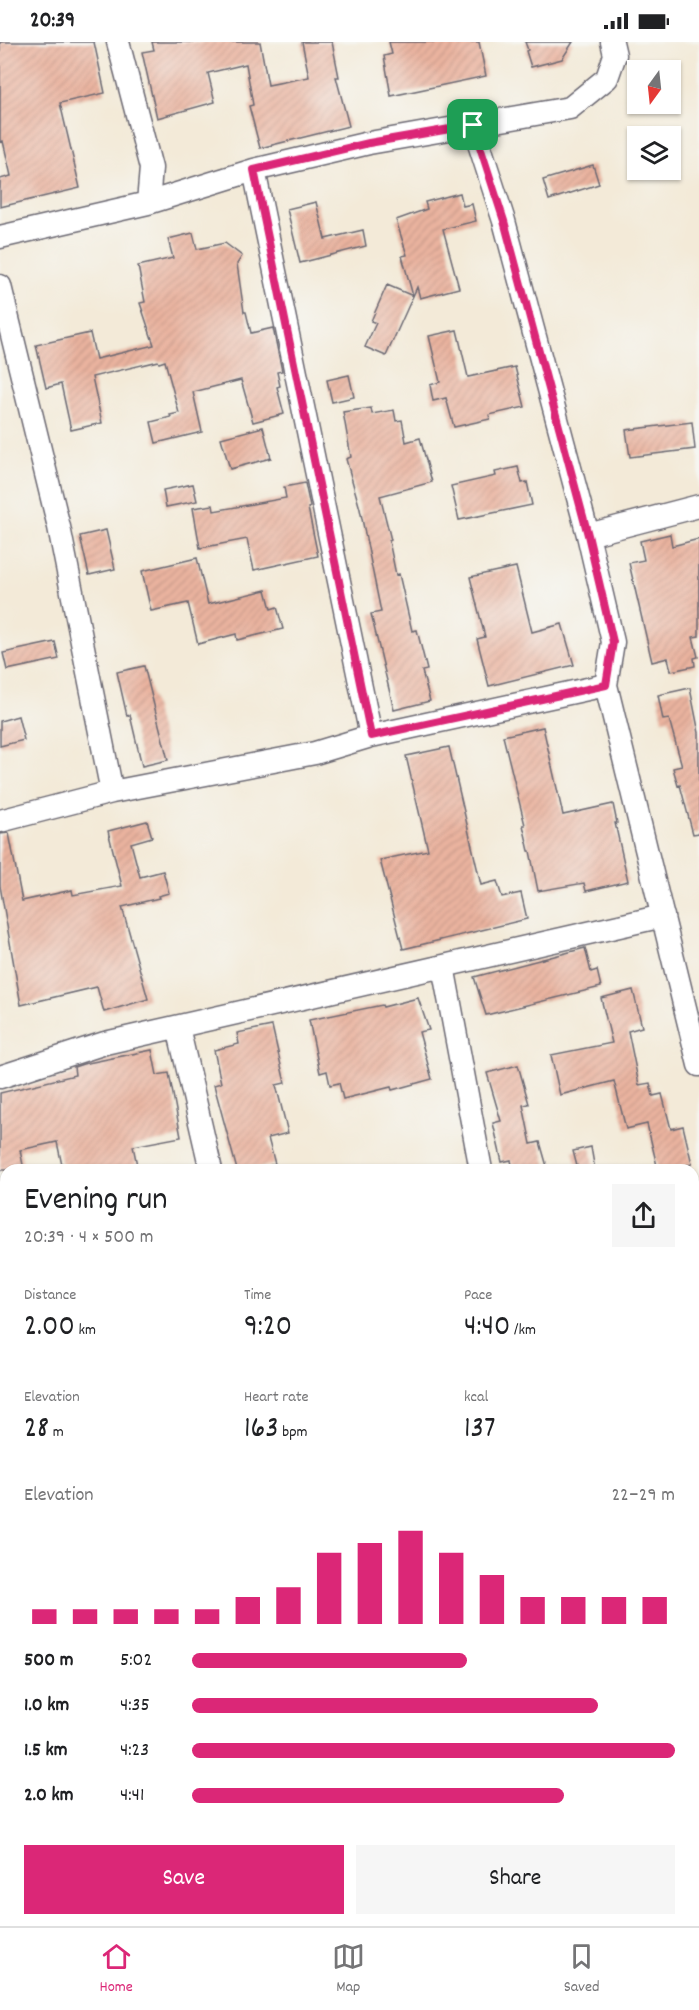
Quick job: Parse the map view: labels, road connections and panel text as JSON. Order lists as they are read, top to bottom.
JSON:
{
  "north": "bottom",
  "page": {
    "status": "20:39",
    "heading": ["Evening run", "20:39 · 4 × 500 m"],
    "stats": [
      ["Distance", "2.00 km"],
      ["Time", "9:20"],
      ["Pace", "4:40 /km"],
      ["Elevation", "28 m"],
      ["Heart rate", "163 bpm"],
      ["kcal", "137"]
    ],
    "chart": ["Elevation", "22–29 m"],
    "list": [
      {
        "name": "500 m",
        "note": "5:02"
      },
      {
        "name": "1.0 km",
        "note": "4:35"
      },
      {
        "name": "1.5 km",
        "note": "4:23"
      },
      {
        "name": "2.0 km",
        "note": "4:41"
      }
    ],
    "buttons": ["Save", "Share"],
    "tabs": ["Home", "Map", "Saved"]
  }
}
